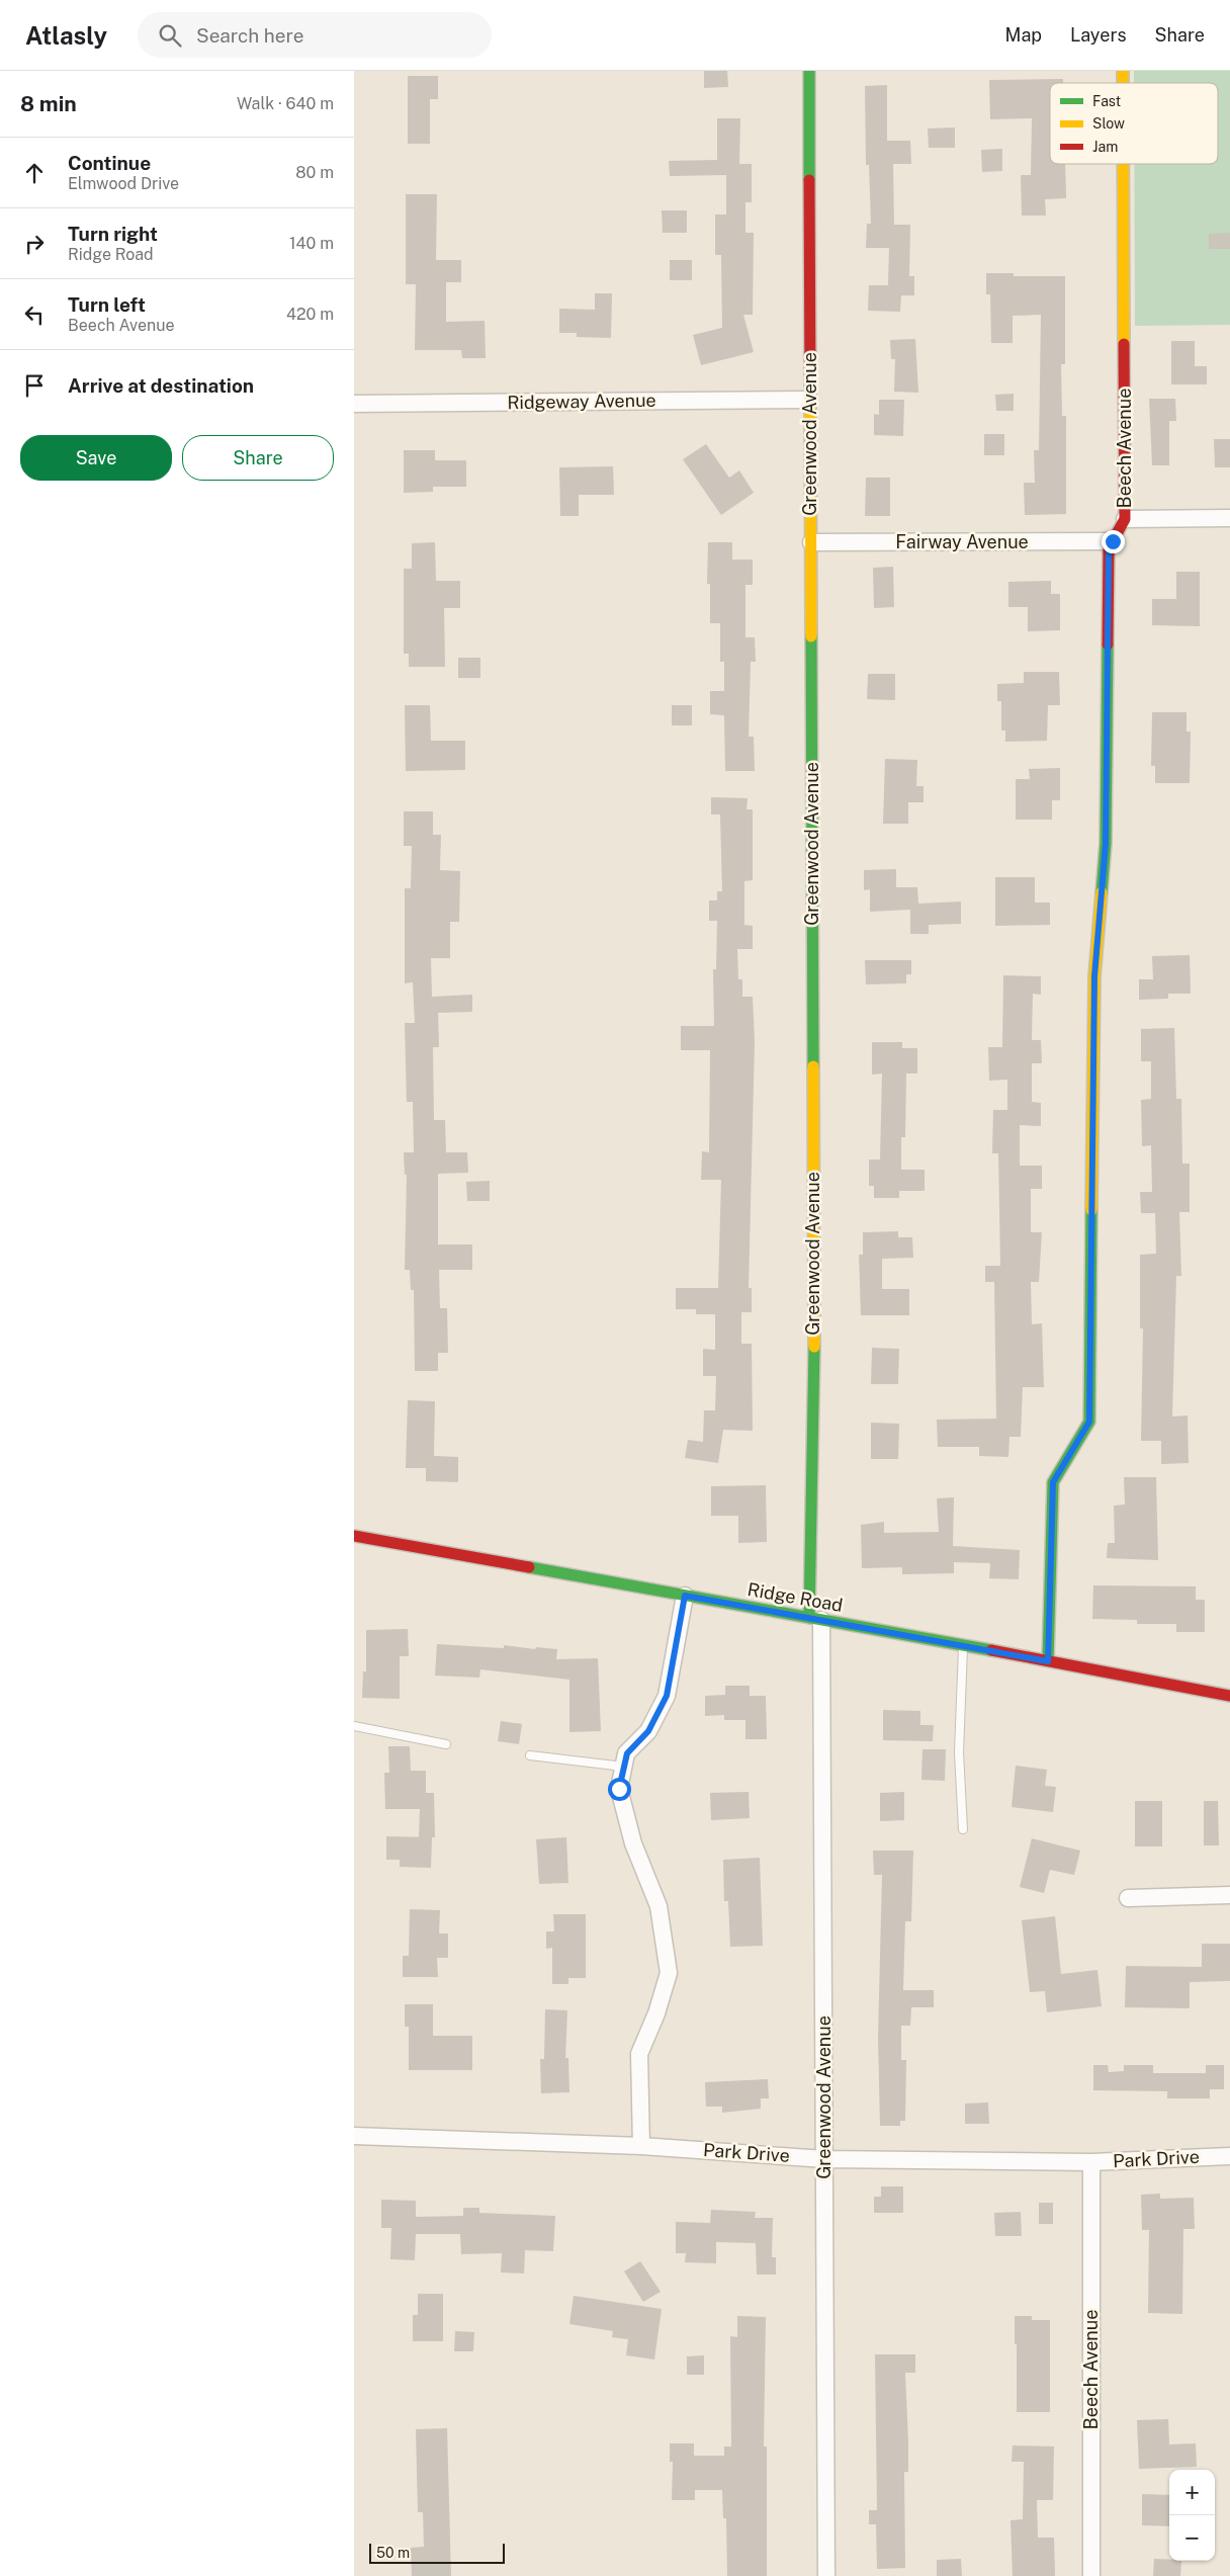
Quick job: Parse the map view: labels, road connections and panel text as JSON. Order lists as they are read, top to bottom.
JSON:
{
  "streets": {
    "street": [
      "Ridgeway Avenue",
      "Greenwood Avenue",
      "Beech Avenue",
      "Fairway Avenue",
      "Ridge Road",
      "Park Drive"
    ]
  },
  "crossings": [
    ["Ridgeway Avenue", "Greenwood Avenue"],
    ["Greenwood Avenue", "Fairway Avenue"],
    ["Greenwood Avenue", "Ridge Road"],
    ["Greenwood Avenue", "Park Drive"],
    ["Beech Avenue", "Fairway Avenue"],
    ["Beech Avenue", "Ridge Road"],
    ["Beech Avenue", "Park Drive"]
  ],
  "legend": ["Fast", "Slow", "Jam"],
  "scale_bar": "50 m",
  "page": {
    "header": "Atlasly",
    "search": "Search here",
    "nav": ["Map", "Layers", "Share"],
    "heading": ["8 min", "Walk · 640 m"],
    "list": [
      ["Continue", "Elmwood Drive", "80 m"],
      ["Turn right", "Ridge Road", "140 m"],
      ["Turn left", "Beech Avenue", "420 m"],
      "Arrive at destination"
    ],
    "buttons": ["Save", "Share"],
    "map_buttons": ["+", "−"],
    "scale": "50 m"
  }
}
